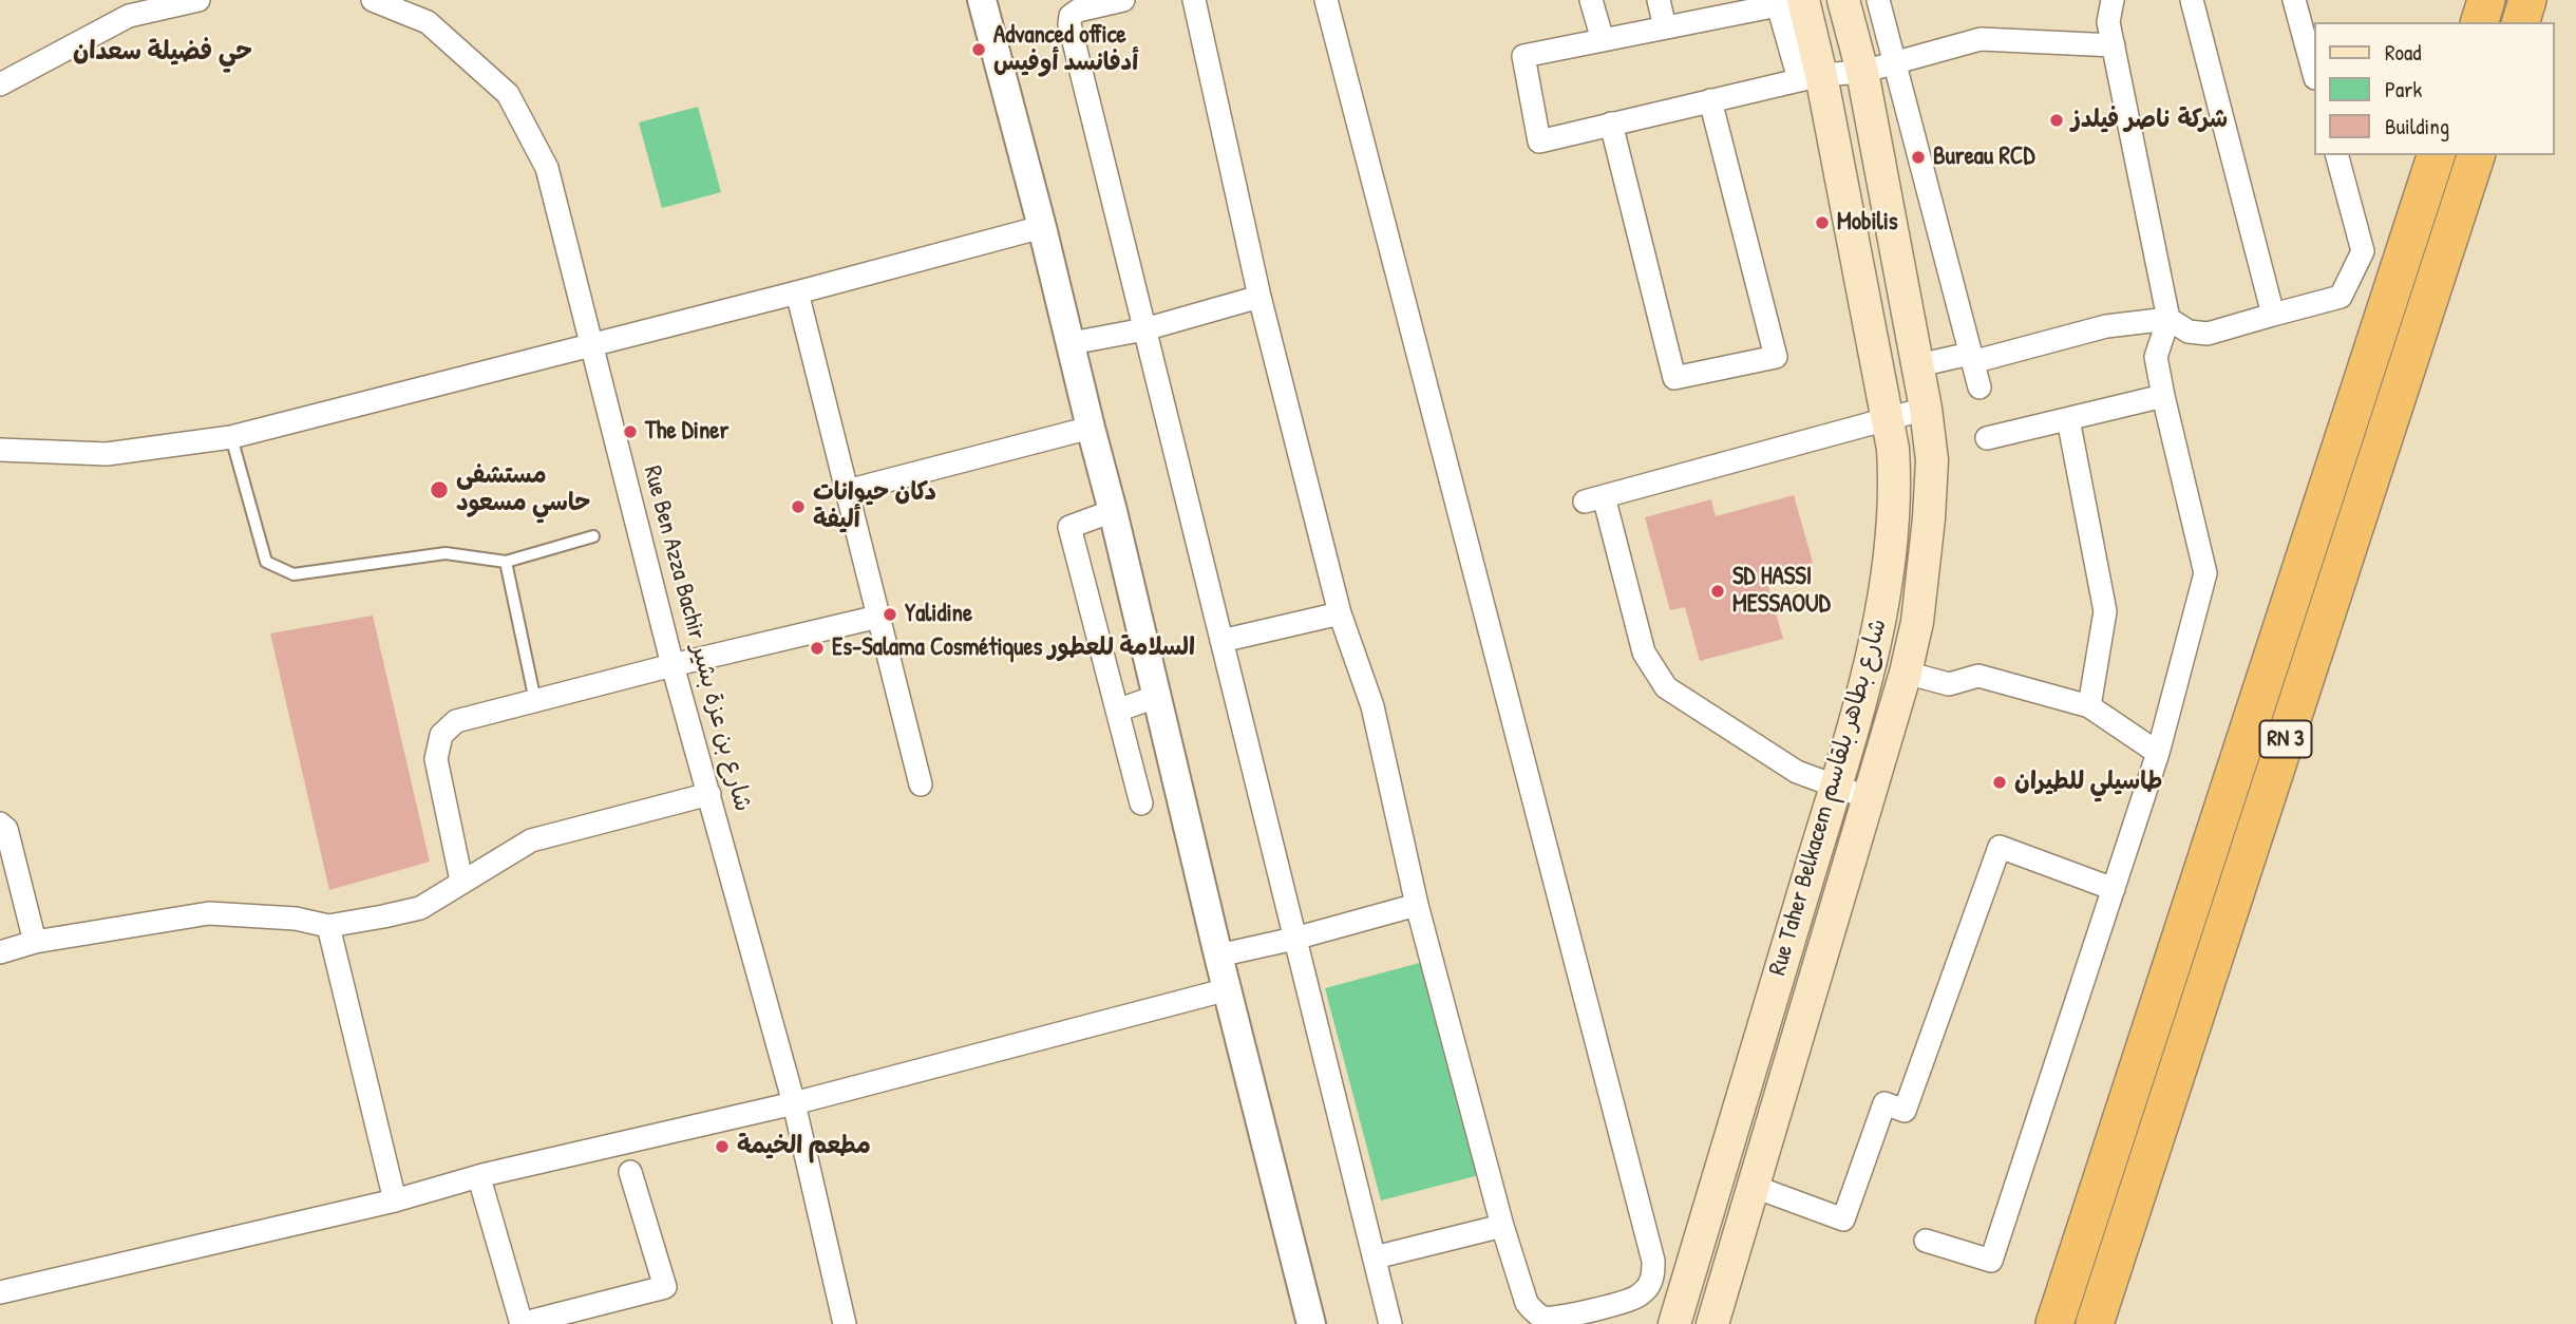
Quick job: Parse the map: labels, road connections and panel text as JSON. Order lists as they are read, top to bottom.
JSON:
{
  "streets": {
    "highway": ["RN 3"],
    "main road": ["Rue Taher Belkacem شارع بطاهر بلقاسم"],
    "street": ["Rue Ben Azza Bachir شارع بن عزة بشير"]
  },
  "districts": ["حي فضيلة سعدان"],
  "places": [
    "Advanced office أدفانسد أوفيس",
    "شركة ناصر فيلدز",
    "Bureau RCD",
    "Mobilis",
    "The Diner",
    "مستشفى حاسي مسعود",
    "دكان حيوانات أليفة",
    "SD HASSI MESSAOUD",
    "Yalidine",
    "Es-Salama Cosmétiques السلامة للعطور",
    "طاسيلي للطيران",
    "مطعم الخيمة"
  ],
  "legend": ["Road", "Park", "Building"]
}
